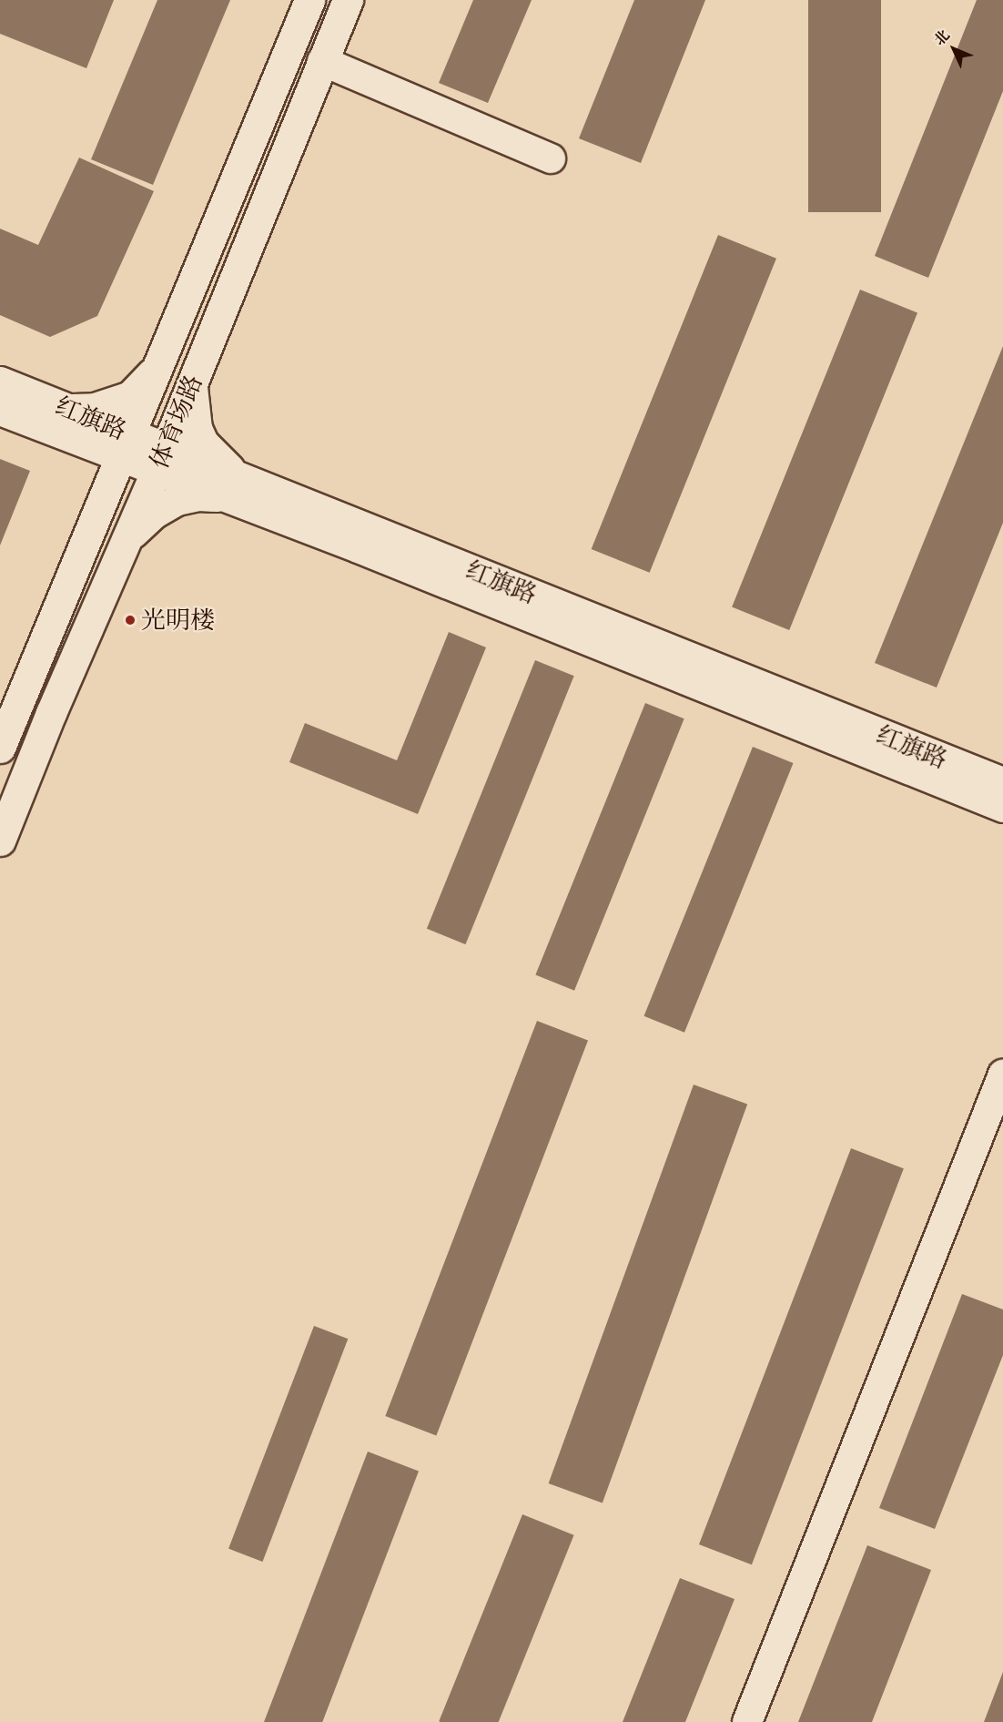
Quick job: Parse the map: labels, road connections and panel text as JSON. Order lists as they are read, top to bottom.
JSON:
{
  "streets": {
    "main road": ["红旗路", "体育场路"]
  },
  "crossings": [
    ["红旗路", "体育场路"]
  ],
  "places": ["光明楼"],
  "north": "top left"
}
